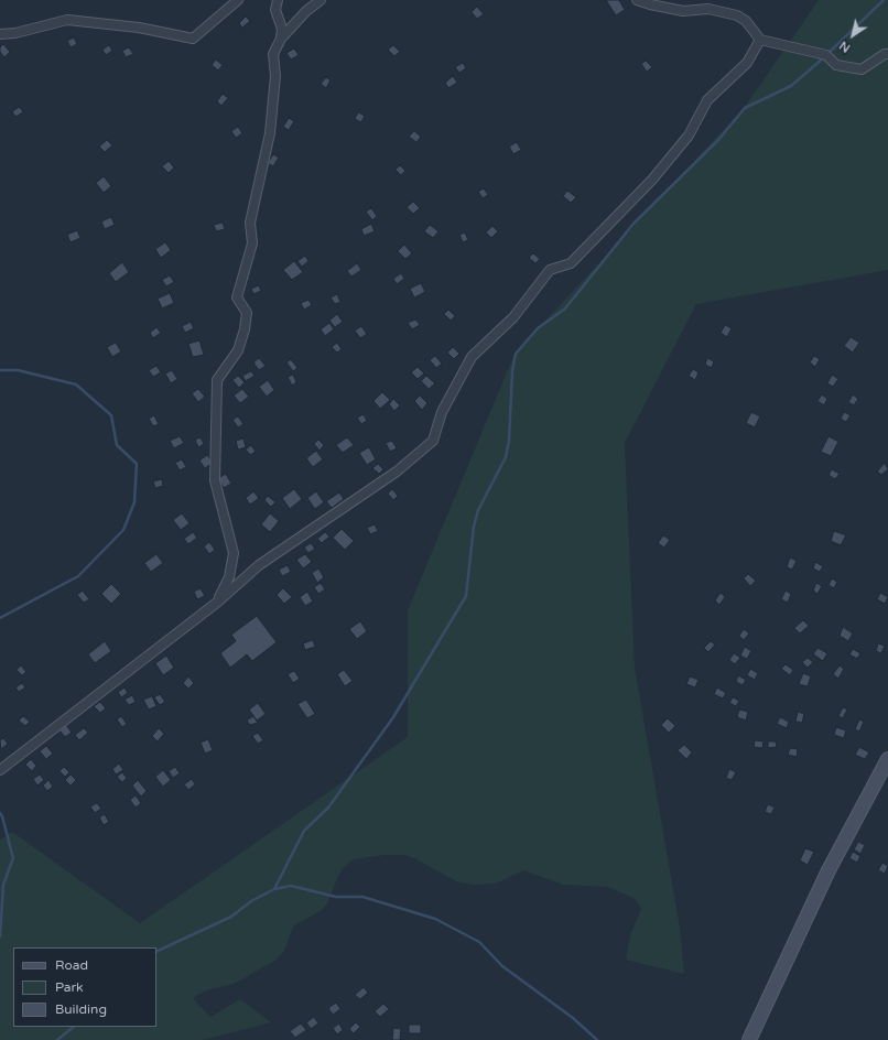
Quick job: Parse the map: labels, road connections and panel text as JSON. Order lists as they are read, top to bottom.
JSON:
{
  "legend": ["Road", "Park", "Building"],
  "north": "bottom left"
}
